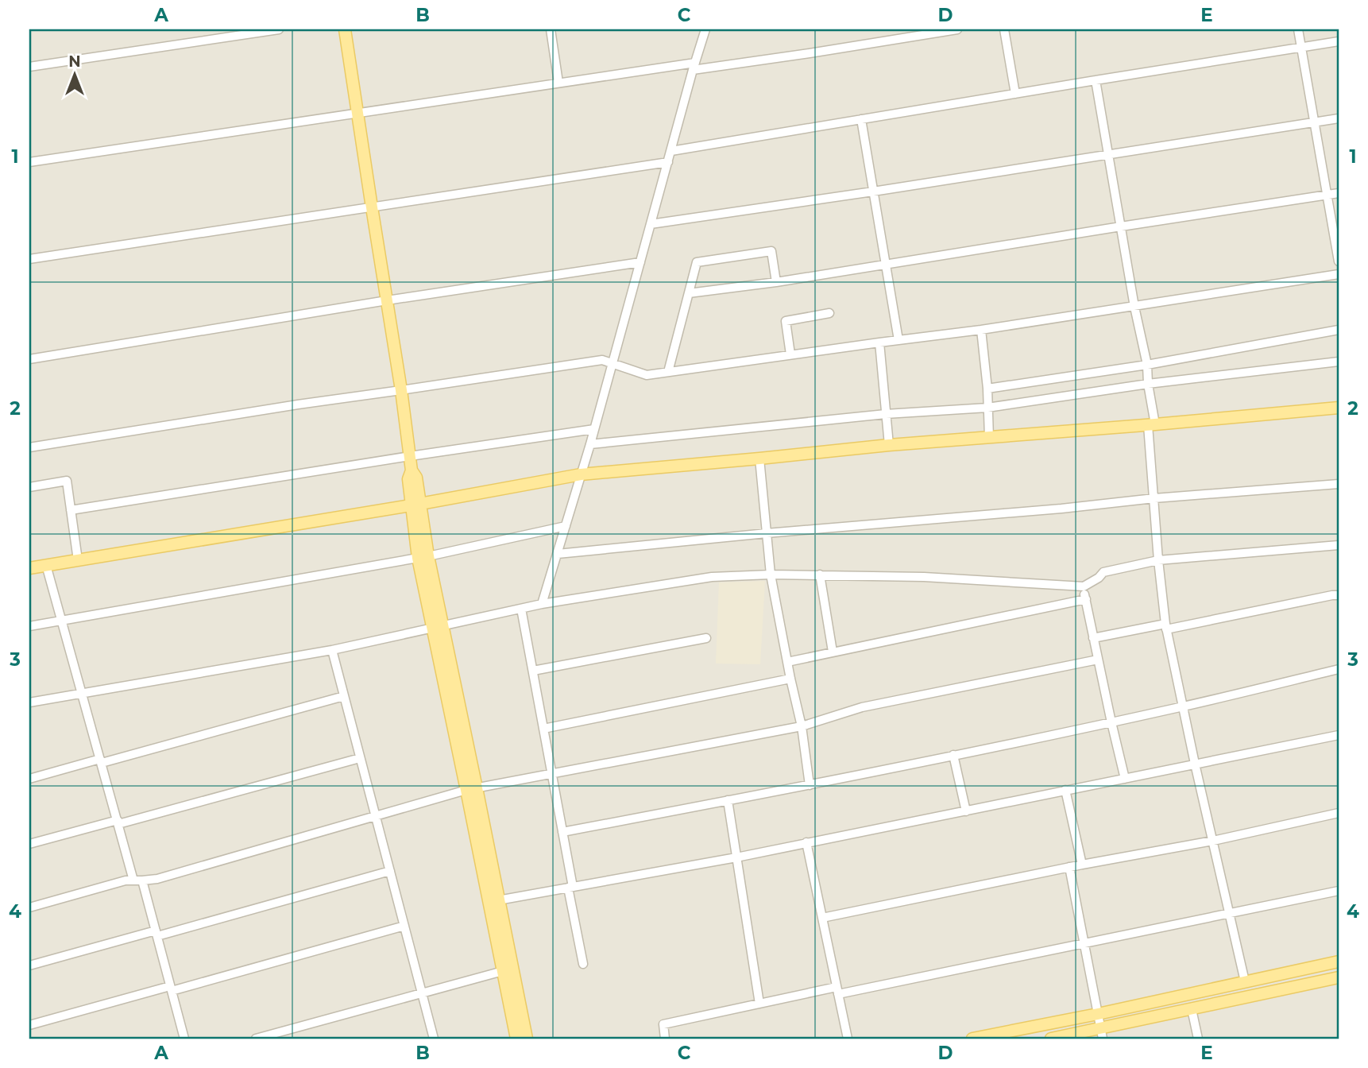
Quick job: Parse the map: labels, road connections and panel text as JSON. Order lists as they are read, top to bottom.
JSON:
{
  "north": "top",
  "grid": {
    "columns": [
      "A",
      "B",
      "C",
      "D",
      "E"
    ],
    "rows": [
      "1",
      "2",
      "3",
      "4"
    ]
  }
}
